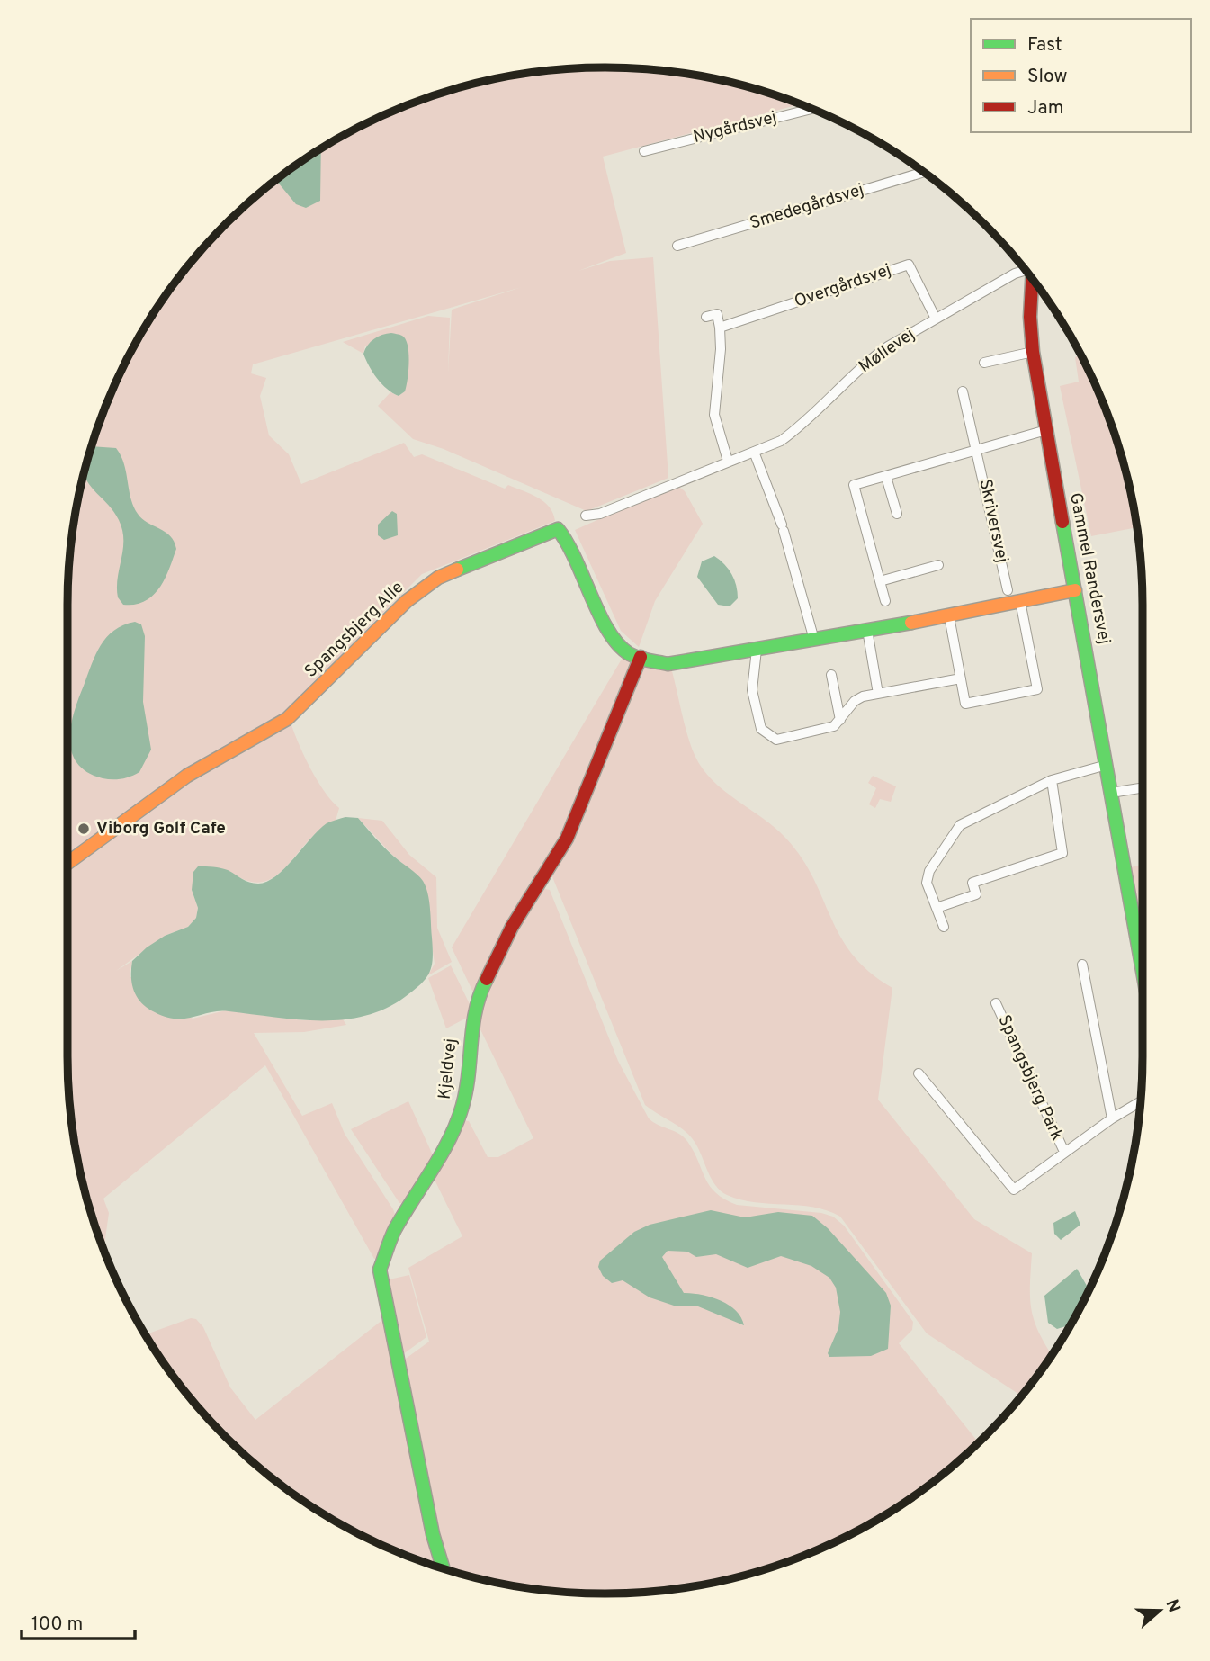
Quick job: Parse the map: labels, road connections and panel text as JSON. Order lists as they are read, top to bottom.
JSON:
{
  "streets": {
    "street": [
      "Nygårdsvej",
      "Smedegårdsvej",
      "Overgårdsvej",
      "Møllevej",
      "Skriversvej",
      "Gammel Randersvej",
      "Spangsbjerg Alle",
      "Kjeldvej",
      "Spangsbjerg Park"
    ]
  },
  "crossings": [
    ["Overgårdsvej", "Møllevej"],
    ["Gammel Randersvej", "Spangsbjerg Alle"],
    ["Spangsbjerg Alle", "Kjeldvej"]
  ],
  "places": ["Viborg Golf Cafe"],
  "legend": ["Fast", "Slow", "Jam"],
  "scale_bar": "100 m",
  "north": "right"
}
